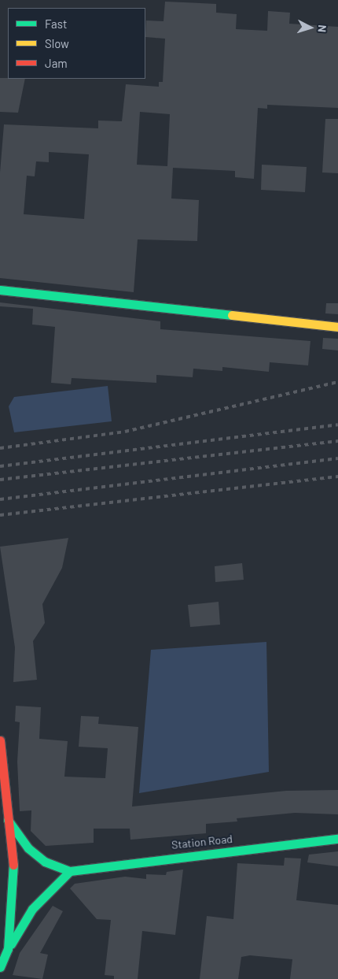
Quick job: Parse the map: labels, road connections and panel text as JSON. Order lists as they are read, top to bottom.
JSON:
{
  "streets": {
    "street": ["Station Road"]
  },
  "legend": ["Fast", "Slow", "Jam"],
  "north": "right"
}
